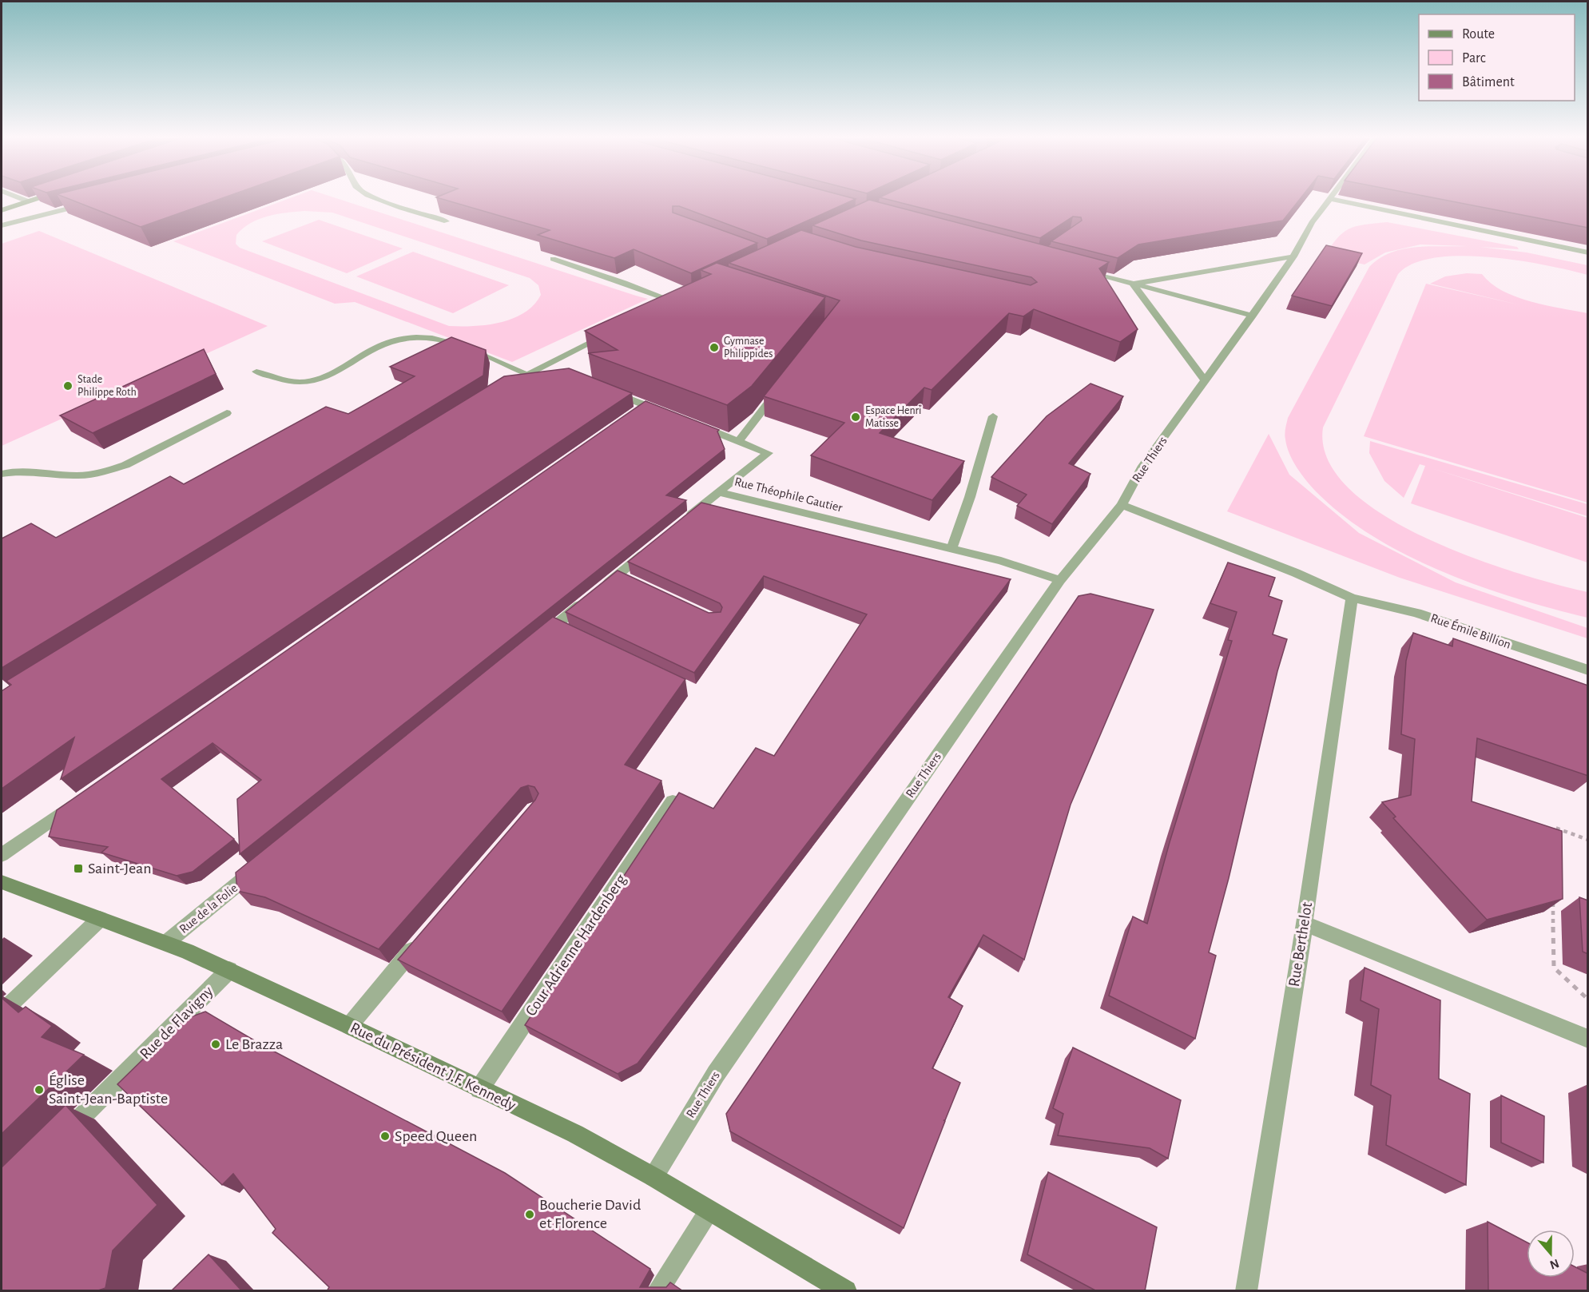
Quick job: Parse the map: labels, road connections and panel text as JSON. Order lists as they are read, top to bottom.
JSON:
{
  "streets": {
    "main road": ["Rue du Président J.F. Kennedy"],
    "street": [
      "Rue Thiers",
      "Rue Théophile Gautier",
      "Rue Émile Billion",
      "Rue de la Folie",
      "Rue Berthelot",
      "Cour Adrienne Hardenberg",
      "Rue de Flavigny"
    ]
  },
  "crossings": [
    ["Rue Thiers", "Rue Théophile Gautier"],
    ["Rue Thiers", "Rue Émile Billion"],
    ["Rue Thiers", "Rue du Président J.F. Kennedy"],
    ["Rue Émile Billion", "Rue Berthelot"],
    ["Rue de la Folie", "Rue du Président J.F. Kennedy"],
    ["Cour Adrienne Hardenberg", "Rue du Président J.F. Kennedy"],
    ["Rue de Flavigny", "Rue du Président J.F. Kennedy"]
  ],
  "places": {
    "other": [
      "Gymnase Philippides",
      "Stade Philippe Roth",
      "Espace Henri Matisse",
      "Le Brazza",
      "Église Saint-Jean-Baptiste",
      "Speed Queen",
      "Boucherie David et Florence"
    ],
    "transit": ["Saint-Jean"]
  },
  "legend": ["Route", "Parc", "Bâtiment"],
  "north": "bottom"
}
